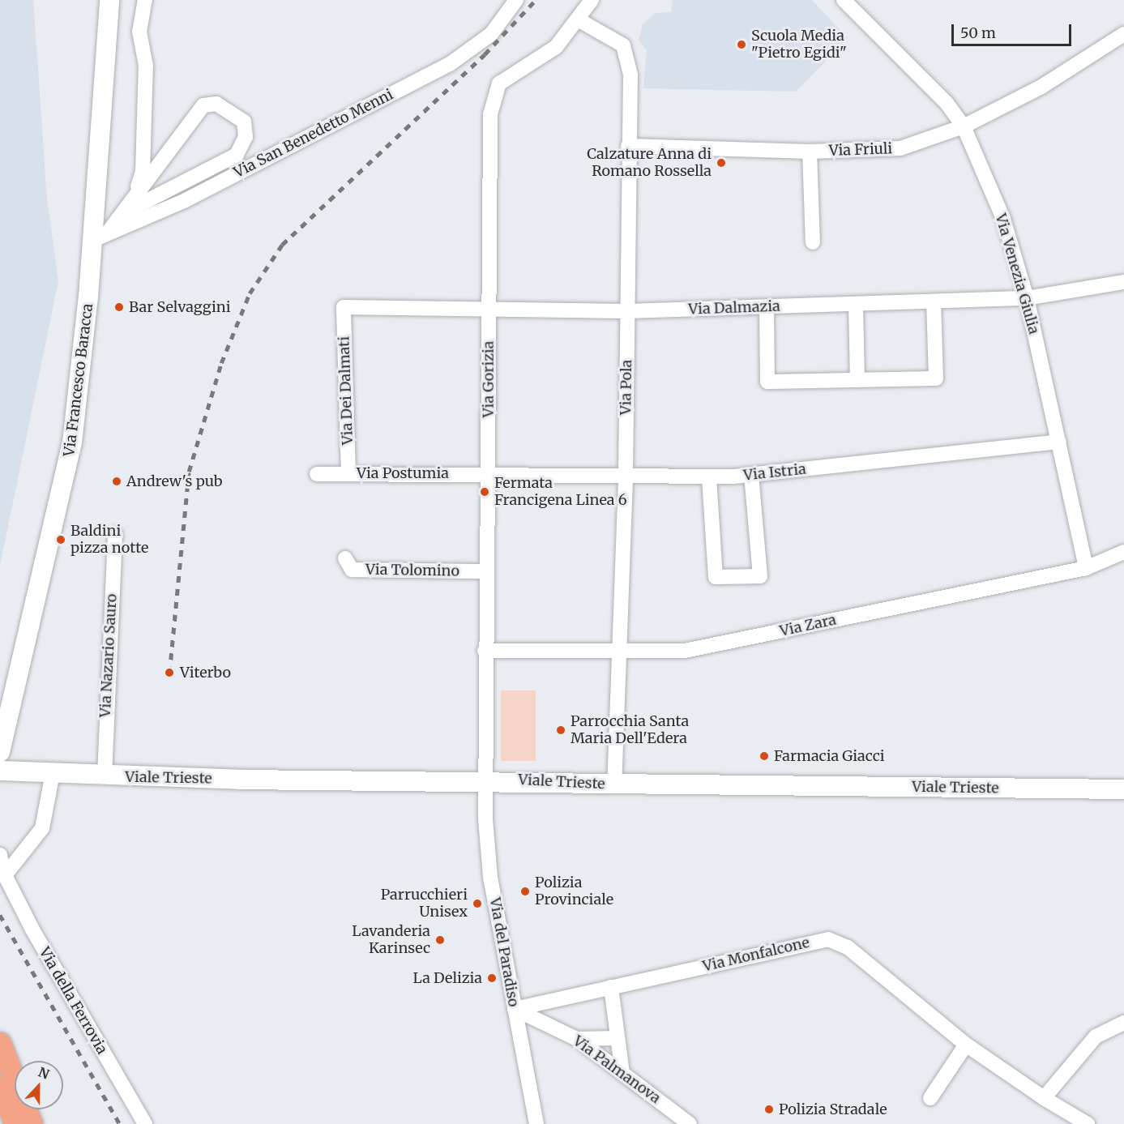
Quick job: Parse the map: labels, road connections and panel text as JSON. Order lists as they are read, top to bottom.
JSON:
{
  "streets": {
    "main road": ["Via Francesco Baracca", "Viale Trieste"],
    "street": [
      "Via San Benedetto Menni",
      "Via Friuli",
      "Via Venezia Giulia",
      "Via Dalmazia",
      "Via Gorizia",
      "Via Pola",
      "Via Dei Dalmati",
      "Via Istria",
      "Via Postumia",
      "Via Tolomino",
      "Via Zara",
      "Via Nazario Sauro",
      "Via del Paradiso",
      "Via Monfalcone",
      "Via della Ferrovia",
      "Via Palmanova"
    ]
  },
  "crossings": [
    ["Via San Benedetto Menni", "Via Francesco Baracca"],
    ["Via Friuli", "Via Venezia Giulia"],
    ["Via Friuli", "Via Pola"],
    ["Via Venezia Giulia", "Via Dalmazia"],
    ["Via Venezia Giulia", "Via Istria"],
    ["Via Venezia Giulia", "Via Zara"],
    ["Via Dalmazia", "Via Gorizia"],
    ["Via Dalmazia", "Via Pola"],
    ["Via Dalmazia", "Via Dei Dalmati"],
    ["Via Gorizia", "Via Pola"],
    ["Via Gorizia", "Via Istria"],
    ["Via Gorizia", "Via Postumia"],
    ["Via Gorizia", "Via Tolomino"],
    ["Via Gorizia", "Via Zara"],
    ["Via Gorizia", "Viale Trieste"],
    ["Via Gorizia", "Via del Paradiso"],
    ["Via Pola", "Via Istria"],
    ["Via Pola", "Via Zara"],
    ["Via Pola", "Viale Trieste"],
    ["Via Dei Dalmati", "Via Postumia"],
    ["Via Istria", "Via Postumia"],
    ["Via Nazario Sauro", "Viale Trieste"],
    ["Viale Trieste", "Via del Paradiso"],
    ["Via del Paradiso", "Via Monfalcone"],
    ["Via del Paradiso", "Via Palmanova"],
    ["Via Monfalcone", "Via Palmanova"]
  ],
  "places": [
    "Scuola Media \"Pietro Egidi\"",
    "Calzature Anna di Romano Rossella",
    "Bar Selvaggini",
    "Andrew's pub",
    "Fermata Francigena Linea 6",
    "Baldini pizza notte",
    "Viterbo",
    "Parrocchia Santa Maria Dell'Edera",
    "Farmacia Giacci",
    "Polizia Provinciale",
    "Parrucchieri Unisex",
    "Lavanderia Karinsec",
    "La Delizia",
    "Polizia Stradale"
  ],
  "scale_bar": "50 m",
  "north": "top"
}
